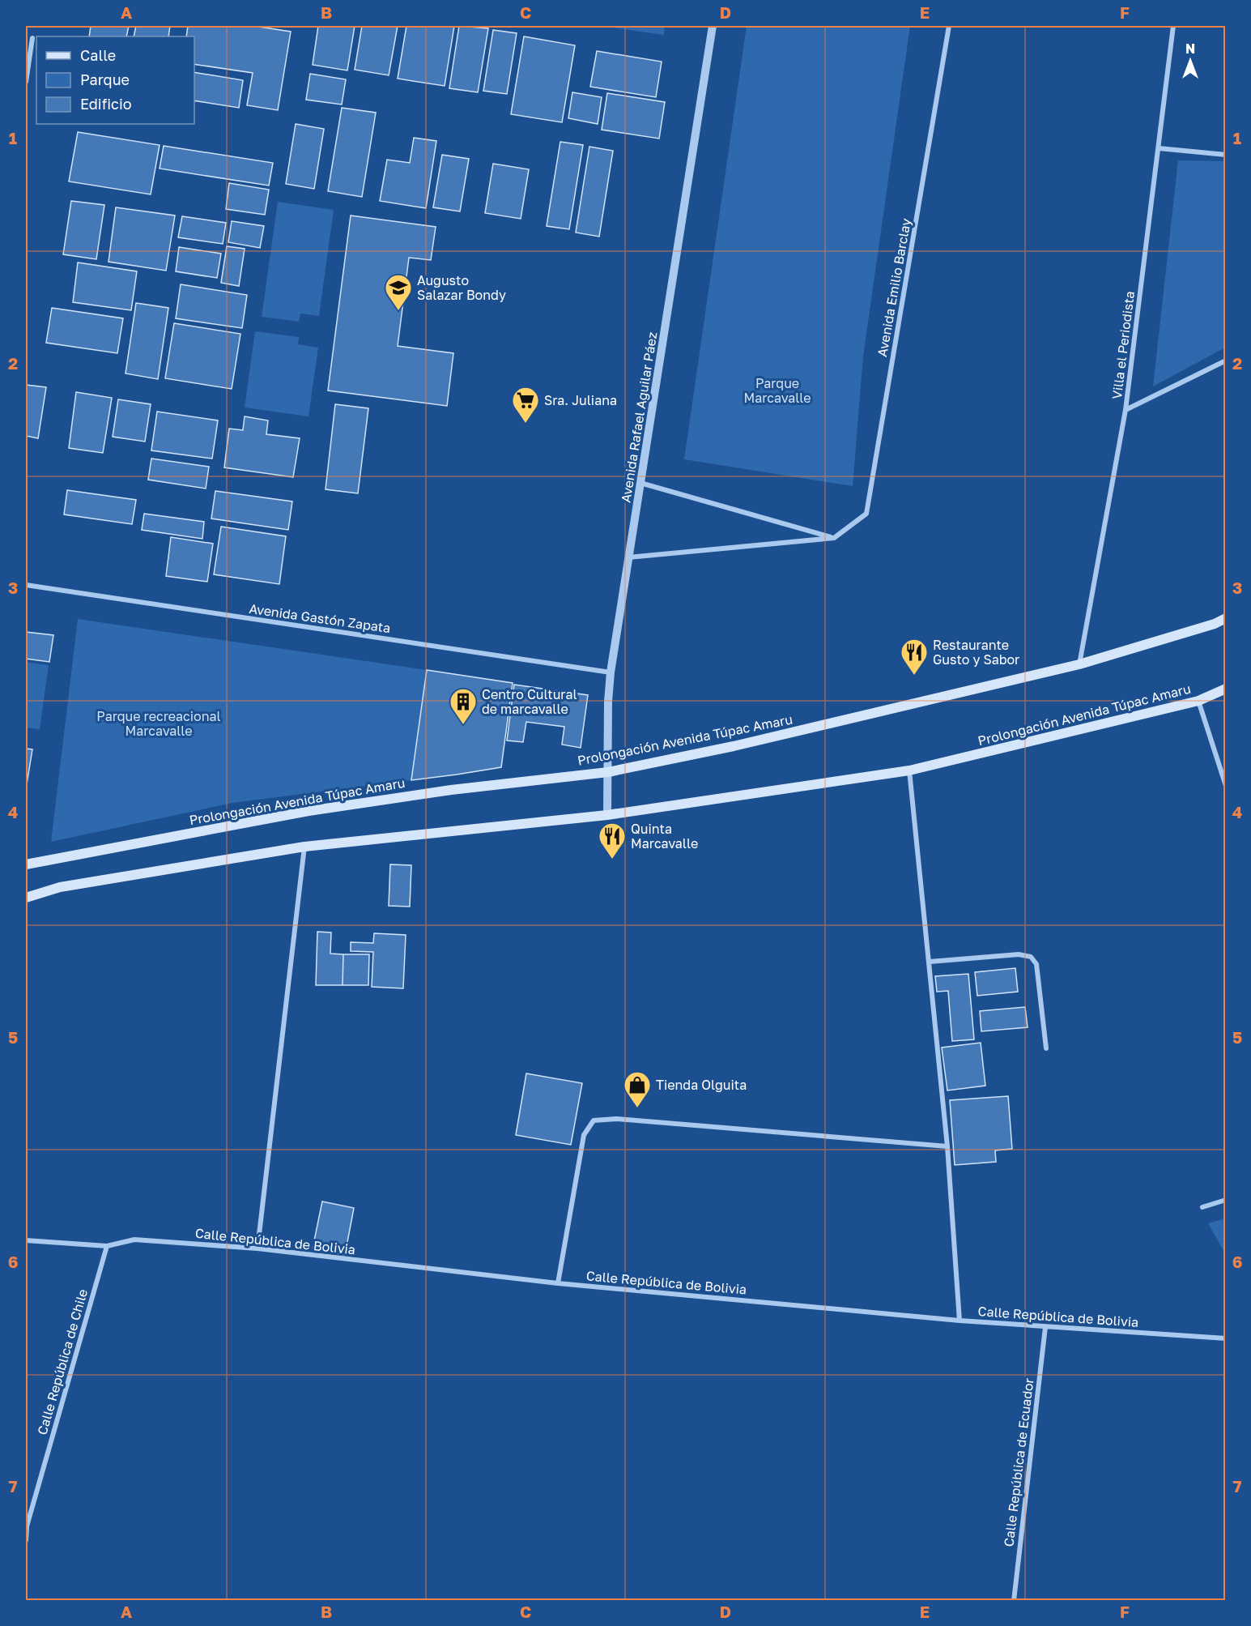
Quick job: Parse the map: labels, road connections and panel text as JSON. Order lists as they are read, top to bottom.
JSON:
{
  "streets": {
    "main road": ["Prolongación Avenida Túpac Amaru"],
    "street": [
      "Avenida Emilio Barclay",
      "Villa el Periodista",
      "Avenida Rafael Aguilar Páez",
      "Avenida Gastón Zapata",
      "Calle República de Bolivia",
      "Calle República de Chile",
      "Calle República de Ecuador"
    ]
  },
  "crossings": [
    ["Villa el Periodista", "Prolongación Avenida Túpac Amaru"],
    ["Avenida Rafael Aguilar Páez", "Avenida Gastón Zapata"],
    ["Avenida Rafael Aguilar Páez", "Prolongación Avenida Túpac Amaru"],
    ["Calle República de Bolivia", "Calle República de Chile"],
    ["Calle República de Bolivia", "Calle República de Ecuador"]
  ],
  "parks": ["Parque Marcavalle", "Parque recreacional Marcavalle"],
  "places": {
    "school or university": ["Augusto Salazar Bondy"],
    "supermarket": ["Sra. Juliana"],
    "restaurant": ["Restaurante Gusto y Sabor", "Quinta Marcavalle"],
    "building": ["Centro Cultural de marcavalle"],
    "shop": ["Tienda Olguita"]
  },
  "legend": ["Calle", "Parque", "Edificio"],
  "north": "top",
  "grid": {
    "columns": [
      "A",
      "B",
      "C",
      "D",
      "E",
      "F"
    ],
    "rows": [
      "1",
      "2",
      "3",
      "4",
      "5",
      "6",
      "7"
    ]
  }
}
